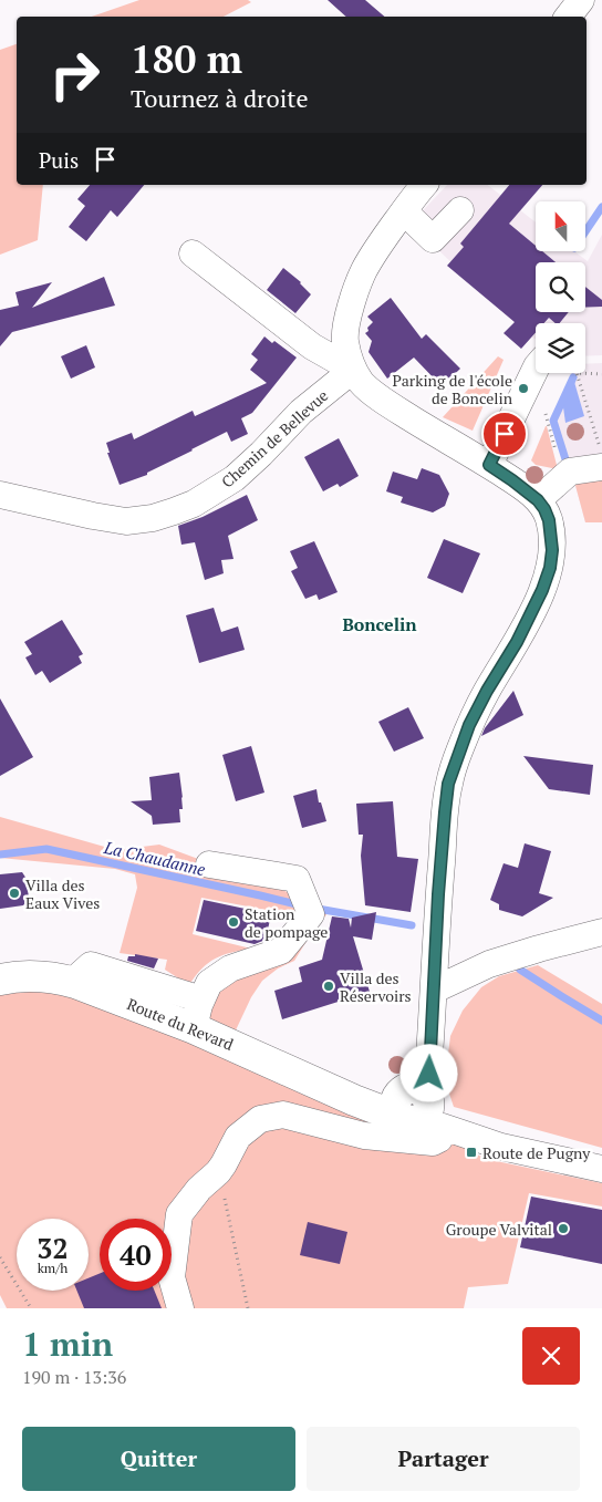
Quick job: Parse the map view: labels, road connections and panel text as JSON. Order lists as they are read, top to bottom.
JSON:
{
  "streets": {
    "main road": ["Route du Revard"],
    "street": ["Chemin de Bellevue"]
  },
  "districts": ["Boncelin"],
  "water": ["La Chaudanne"],
  "places": {
    "other": [
      "Parking de l'école de Boncelin",
      "Villa des Eaux Vives",
      "Station de pompage",
      "Villa des Réservoirs",
      "Groupe Valvital"
    ],
    "transit": ["Route de Pugny"]
  },
  "north": "top",
  "page": {
    "turn": ["180 m", "Tournez à droite"],
    "then": "Puis",
    "speed": "32 km/h",
    "limit": "40",
    "heading": ["1 min", "190 m · 13:36"],
    "buttons": ["Quitter", "Partager"]
  }
}
